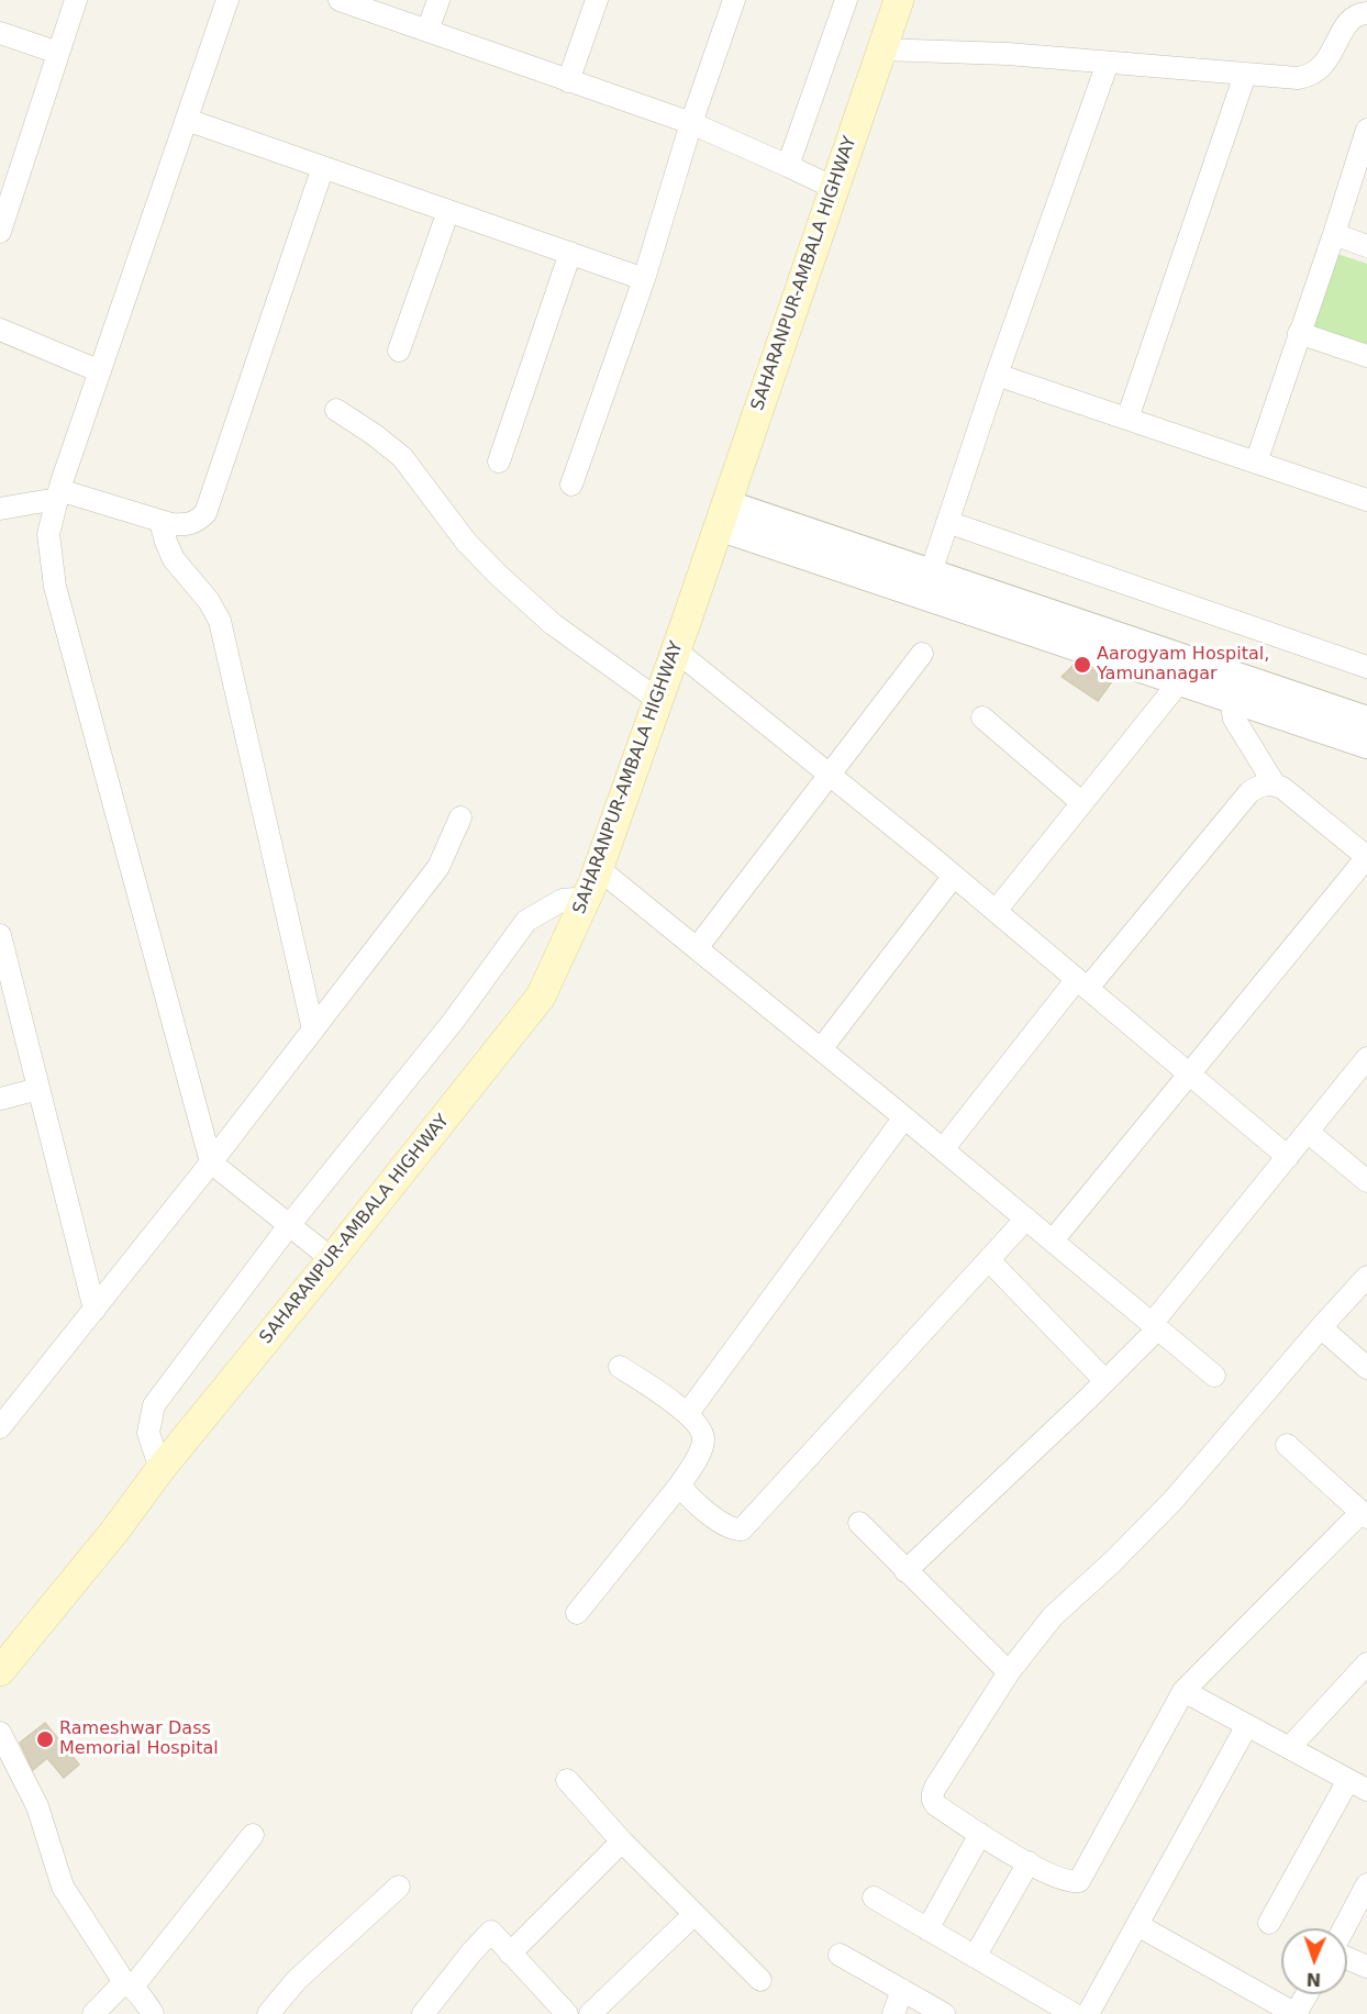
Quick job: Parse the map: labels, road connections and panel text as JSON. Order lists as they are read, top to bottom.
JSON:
{
  "streets": {
    "main road": ["SAHARANPUR-AMBALA HIGHWAY"]
  },
  "places": ["Aarogyam Hospital, Yamunanagar", "Rameshwar Dass Memorial Hospital"],
  "north": "bottom"
}
